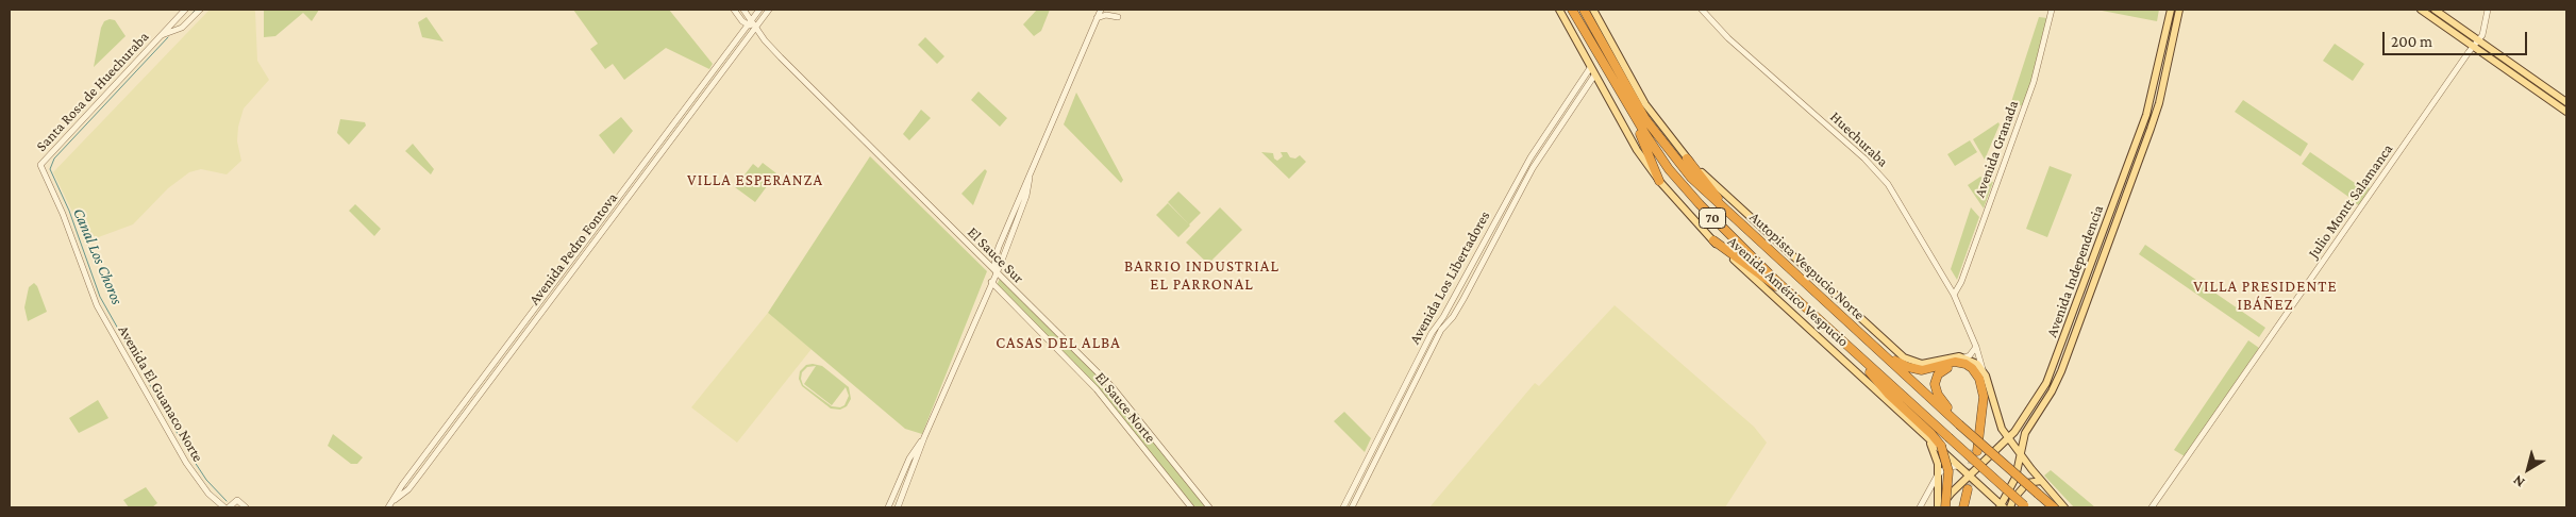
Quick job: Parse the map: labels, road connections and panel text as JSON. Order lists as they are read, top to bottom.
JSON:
{
  "streets": {
    "highway": ["70", "Autopista Vespucio Norte"],
    "main road": ["Avenida Independencia", "Avenida Américo Vespucio"],
    "street": [
      "Santa Rosa de Huechuraba",
      "Huechuraba",
      "Avenida Granada",
      "Julio Montt Salamanca",
      "Avenida Pedro Fontova",
      "El Sauce Sur",
      "Avenida Los Libertadores",
      "Avenida El Guanaco Norte",
      "El Sauce Norte"
    ]
  },
  "crossings": [
    ["Santa Rosa de Huechuraba", "Avenida El Guanaco Norte"],
    ["Huechuraba", "Avenida Granada"],
    ["Avenida Pedro Fontova", "El Sauce Sur"],
    ["Avenida Independencia", "Avenida Américo Vespucio"],
    ["Avenida Los Libertadores", "Avenida Américo Vespucio"]
  ],
  "districts": [
    "VILLA ESPERANZA",
    "BARRIO INDUSTRIAL EL PARRONAL",
    "VILLA PRESIDENTE IBÁÑEZ",
    "CASAS DEL ALBA"
  ],
  "water": ["Canal Los Choros"],
  "scale_bar": "200 m",
  "north": "bottom left"
}
